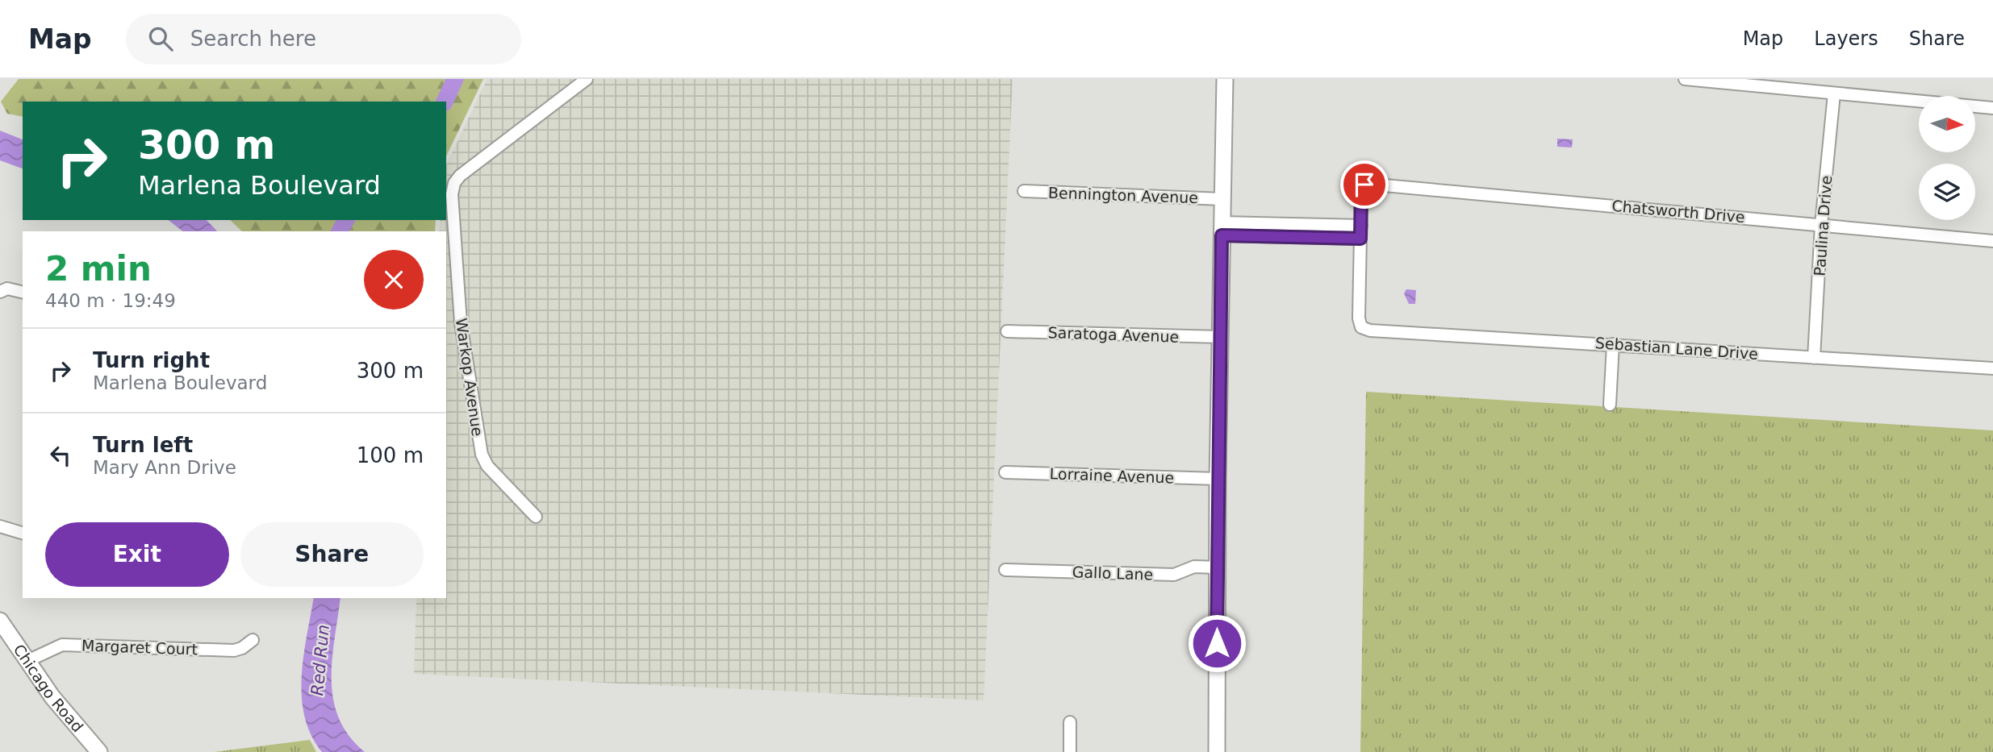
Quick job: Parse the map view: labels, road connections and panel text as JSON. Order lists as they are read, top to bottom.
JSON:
{
  "streets": {
    "main road": ["Chicago Road"],
    "street": [
      "Bennington Avenue",
      "Chatsworth Drive",
      "Paulina Drive",
      "Saratoga Avenue",
      "Sebastian Lane Drive",
      "Warkop Avenue",
      "Lorraine Avenue",
      "Gallo Lane",
      "Margaret Court"
    ]
  },
  "crossings": [
    ["Chatsworth Drive", "Paulina Drive"],
    ["Paulina Drive", "Sebastian Lane Drive"],
    ["Margaret Court", "Chicago Road"]
  ],
  "water": ["Red Run"],
  "north": "right",
  "page": {
    "header": "Map",
    "search": "Search here",
    "nav": ["Map", "Layers", "Share"],
    "turn": ["300 m", "Marlena Boulevard"],
    "heading": ["2 min", "440 m · 19:49"],
    "list": [
      {
        "name": "Turn right",
        "note": "Marlena Boulevard",
        "value": "300 m"
      },
      {
        "name": "Turn left",
        "note": "Mary Ann Drive",
        "value": "100 m"
      }
    ],
    "buttons": ["Exit", "Share"]
  }
}
